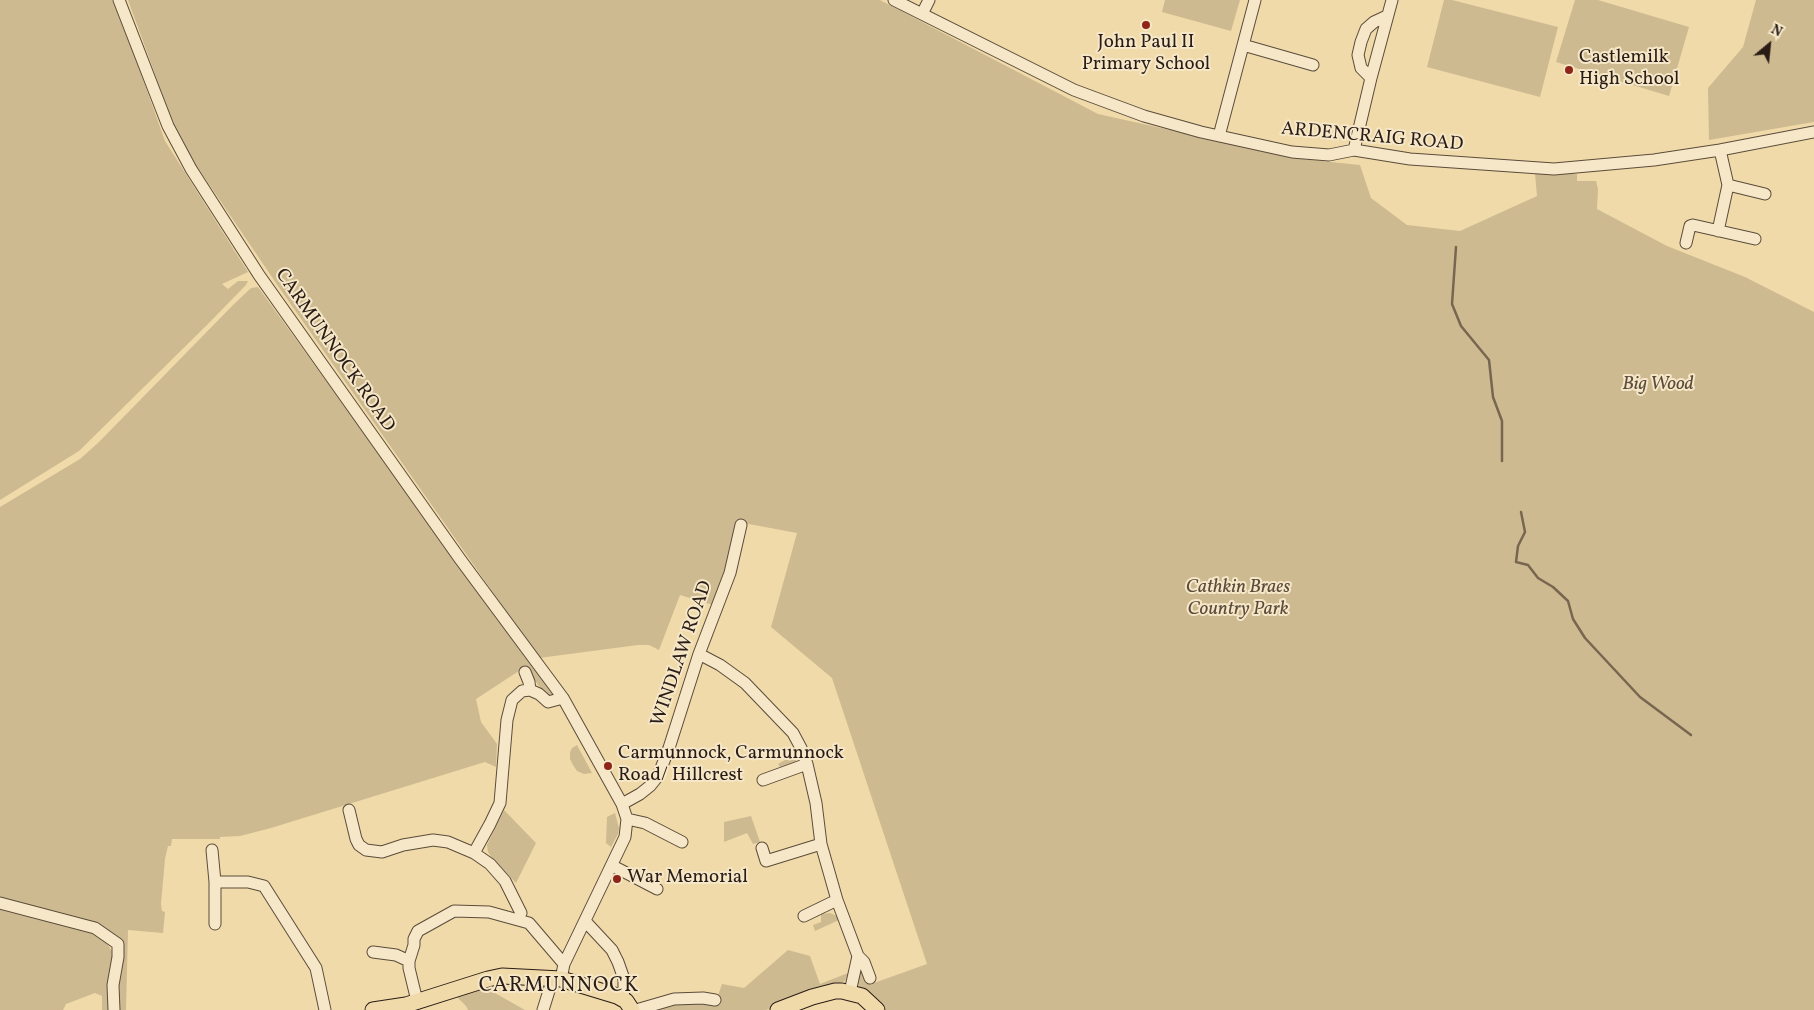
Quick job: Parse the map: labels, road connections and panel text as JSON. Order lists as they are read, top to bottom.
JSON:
{
  "streets": {
    "street": ["ARDENCRAIG ROAD", "CARMUNNOCK ROAD", "WINDLAW ROAD"]
  },
  "crossings": [
    ["CARMUNNOCK ROAD", "WINDLAW ROAD"]
  ],
  "districts": ["CARMUNNOCK"],
  "parks": ["Big Wood", "Cathkin Braes Country Park"],
  "places": [
    "John Paul II Primary School",
    "Castlemilk High School",
    "Carmunnock, Carmunnock Road/ Hillcrest",
    "War Memorial"
  ],
  "north": "top right"
}
